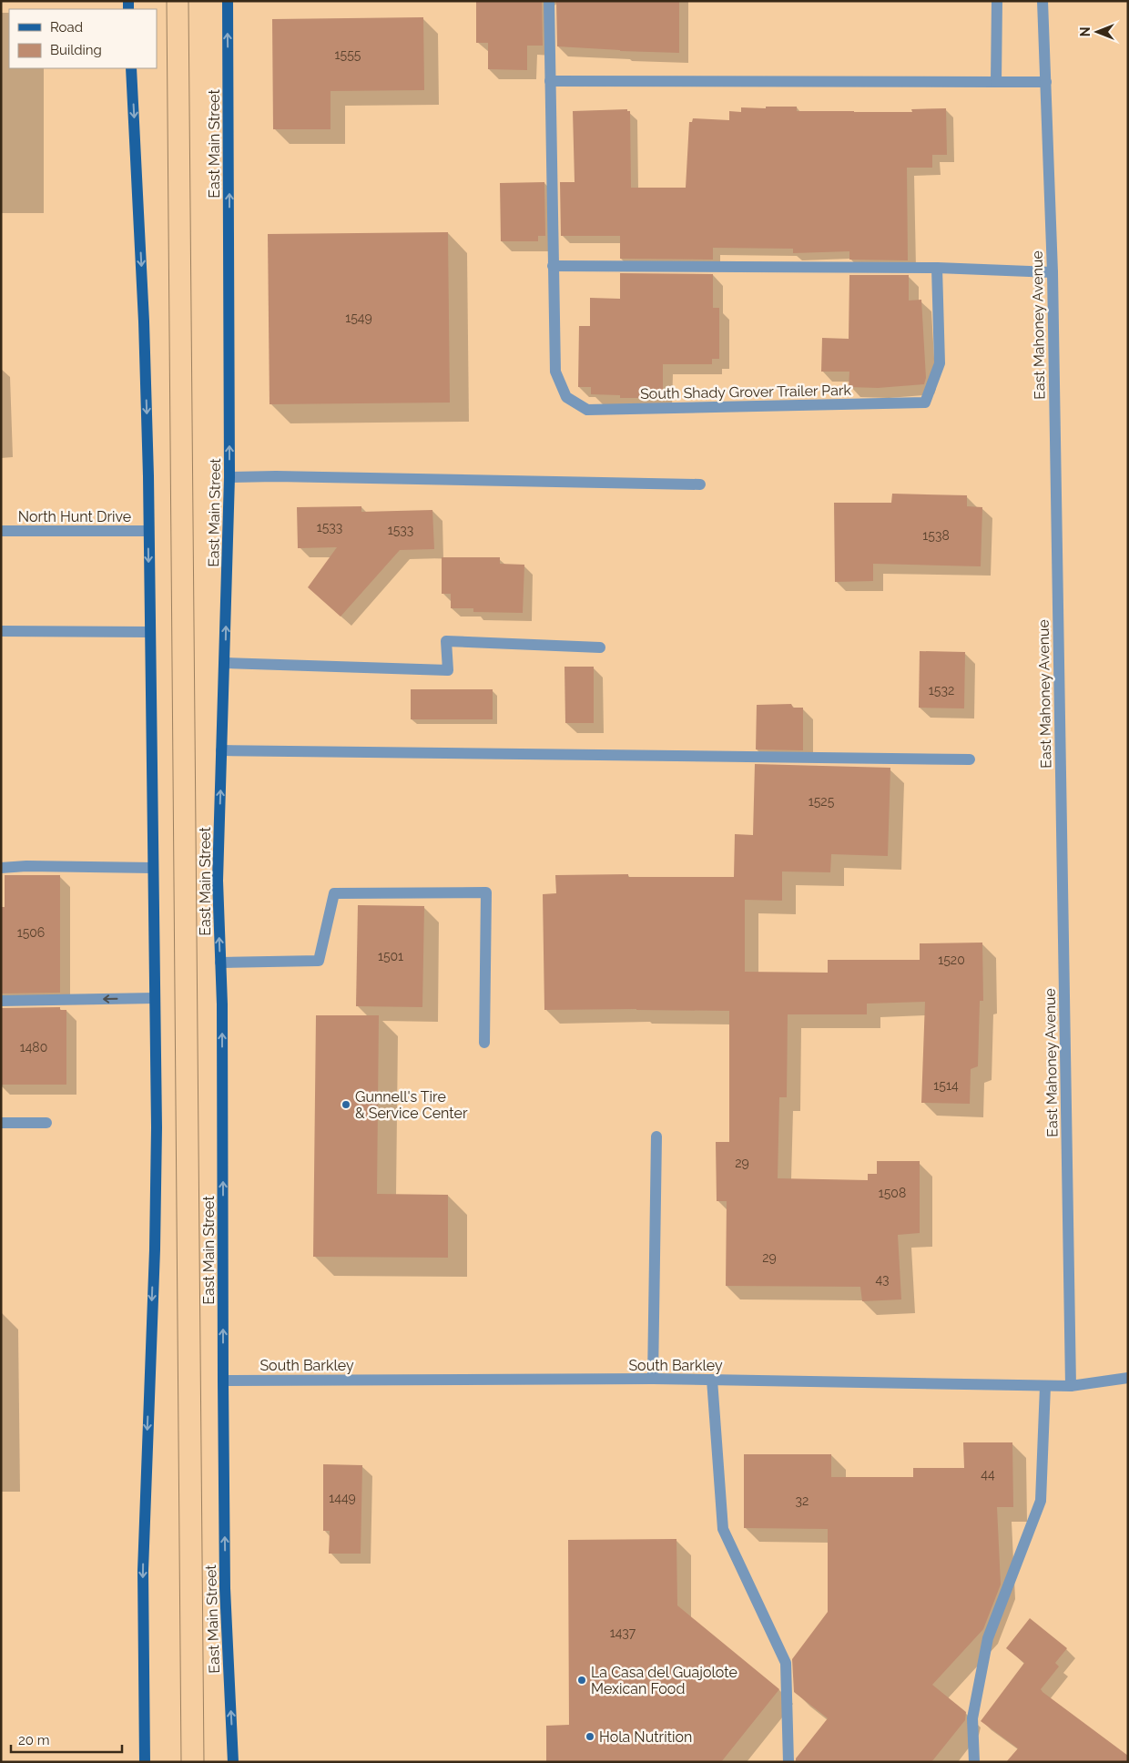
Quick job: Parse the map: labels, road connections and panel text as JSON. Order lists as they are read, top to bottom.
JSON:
{
  "streets": {
    "main road": ["East Main Street"],
    "street": [
      "East Mahoney Avenue",
      "South Shady Grover Trailer Park",
      "North Hunt Drive",
      "South Barkley"
    ]
  },
  "crossings": [
    ["East Main Street", "South Barkley"],
    ["East Mahoney Avenue", "South Barkley"]
  ],
  "places": ["Gunnell's Tire & Service Center", "La Casa del Guajolote Mexican Food", "Hola Nutrition"],
  "house_numbers": [
    "1555",
    "1549",
    "1533",
    "1533",
    "1538",
    "1532",
    "1525",
    "1506",
    "1501",
    "1520",
    "1480",
    "1514",
    "29",
    "1508",
    "29",
    "43",
    "44",
    "1449",
    "32",
    "1437"
  ],
  "legend": ["Road", "Building"],
  "scale_bar": "20 m",
  "north": "left"
}
